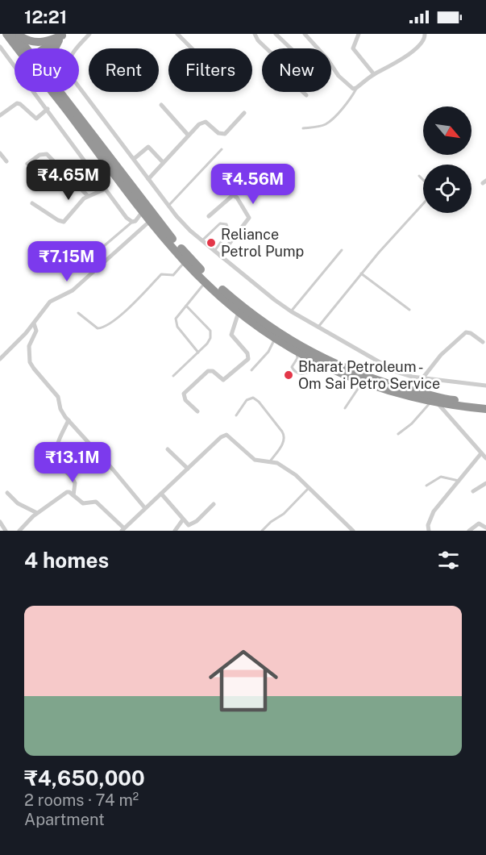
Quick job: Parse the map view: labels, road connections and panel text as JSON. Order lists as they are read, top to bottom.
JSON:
{
  "places": ["Reliance Petrol Pump", "Bharat Petroleum - Om Sai Petro Service"],
  "north": "bottom right",
  "page": {
    "status": "12:21",
    "chip": [
      "Buy",
      "Rent",
      "Filters",
      "New"
    ],
    "price": [
      "₹4.65M",
      "₹4.56M",
      "₹7.15M",
      "₹13.1M"
    ],
    "heading": "4 homes",
    "list": [
      {
        "name": "₹4,650,000",
        "note": "2 rooms · 74 m² · Apartment"
      }
    ]
  }
}
